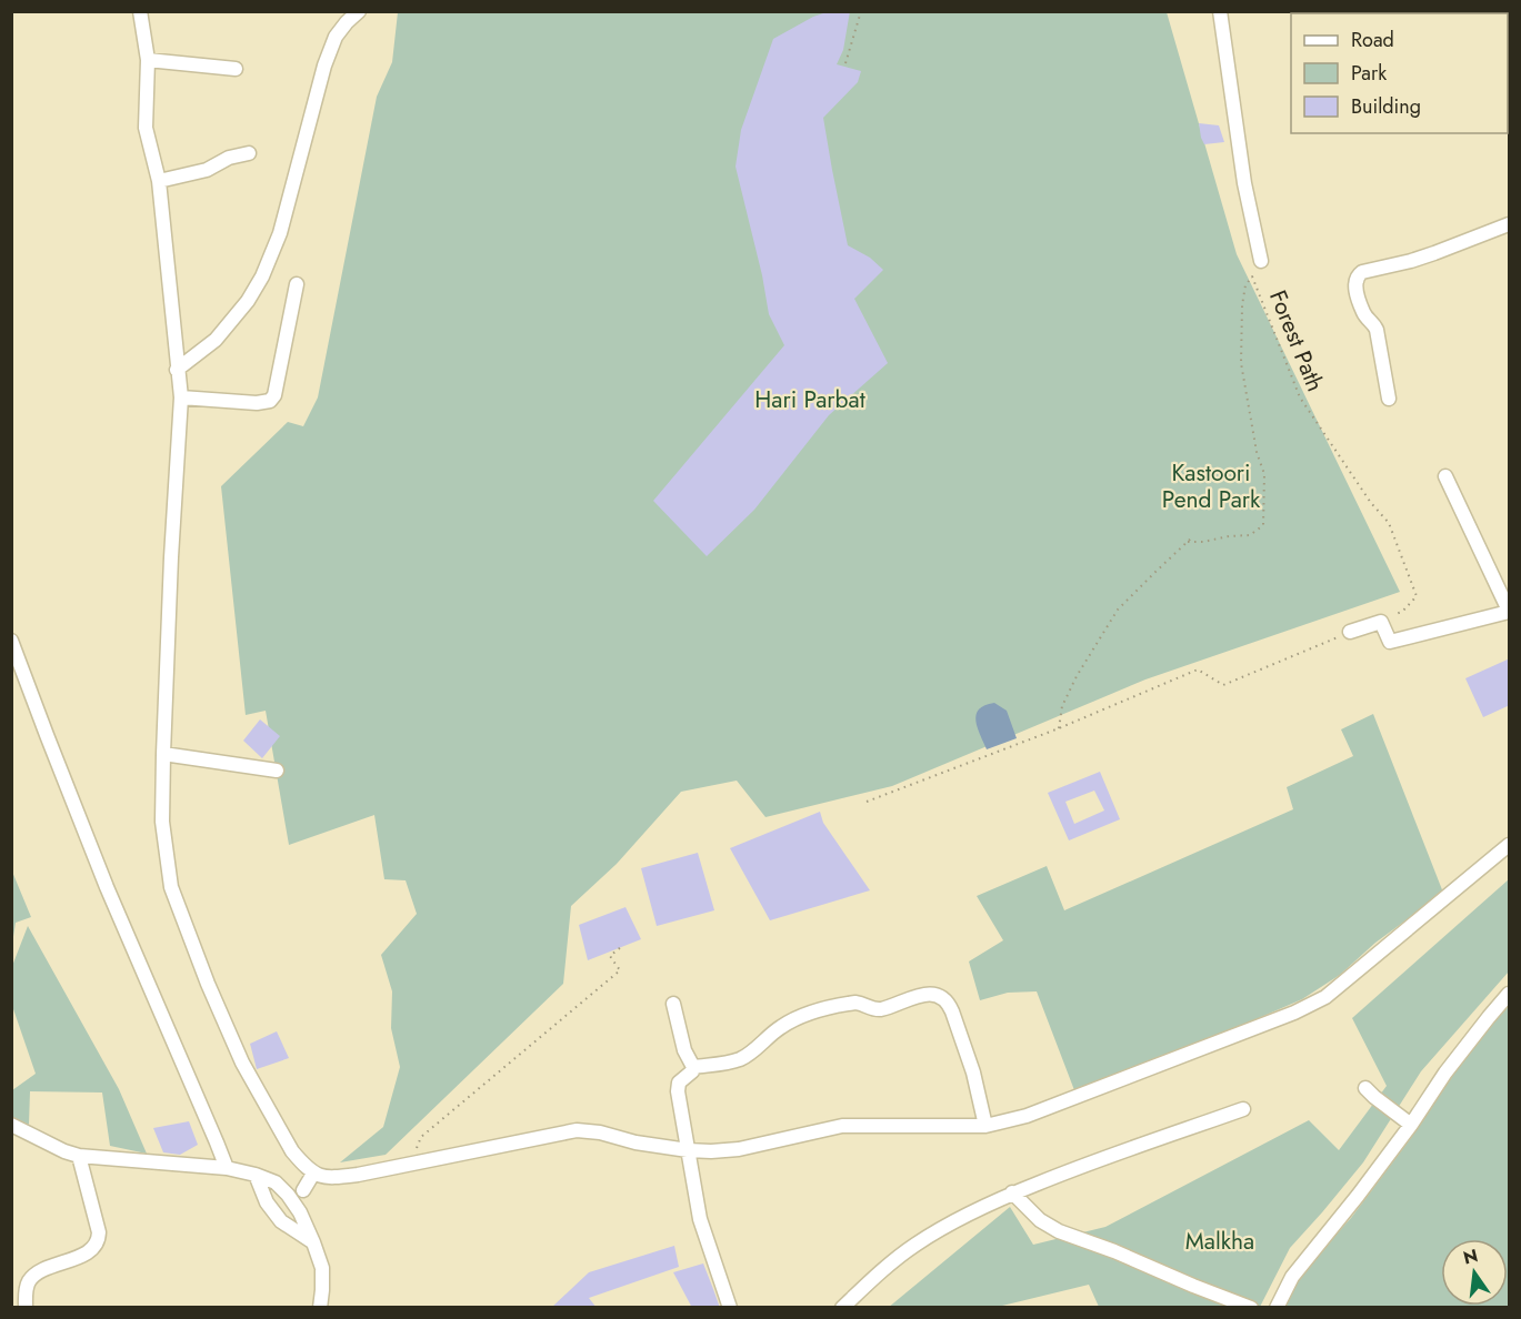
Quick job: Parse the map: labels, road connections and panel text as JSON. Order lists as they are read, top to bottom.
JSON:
{
  "streets": {
    "path": ["Forest Path"]
  },
  "parks": ["Hari Parbat", "Kastoori Pend Park", "Malkha"],
  "legend": ["Road", "Park", "Building"],
  "north": "top"
}
